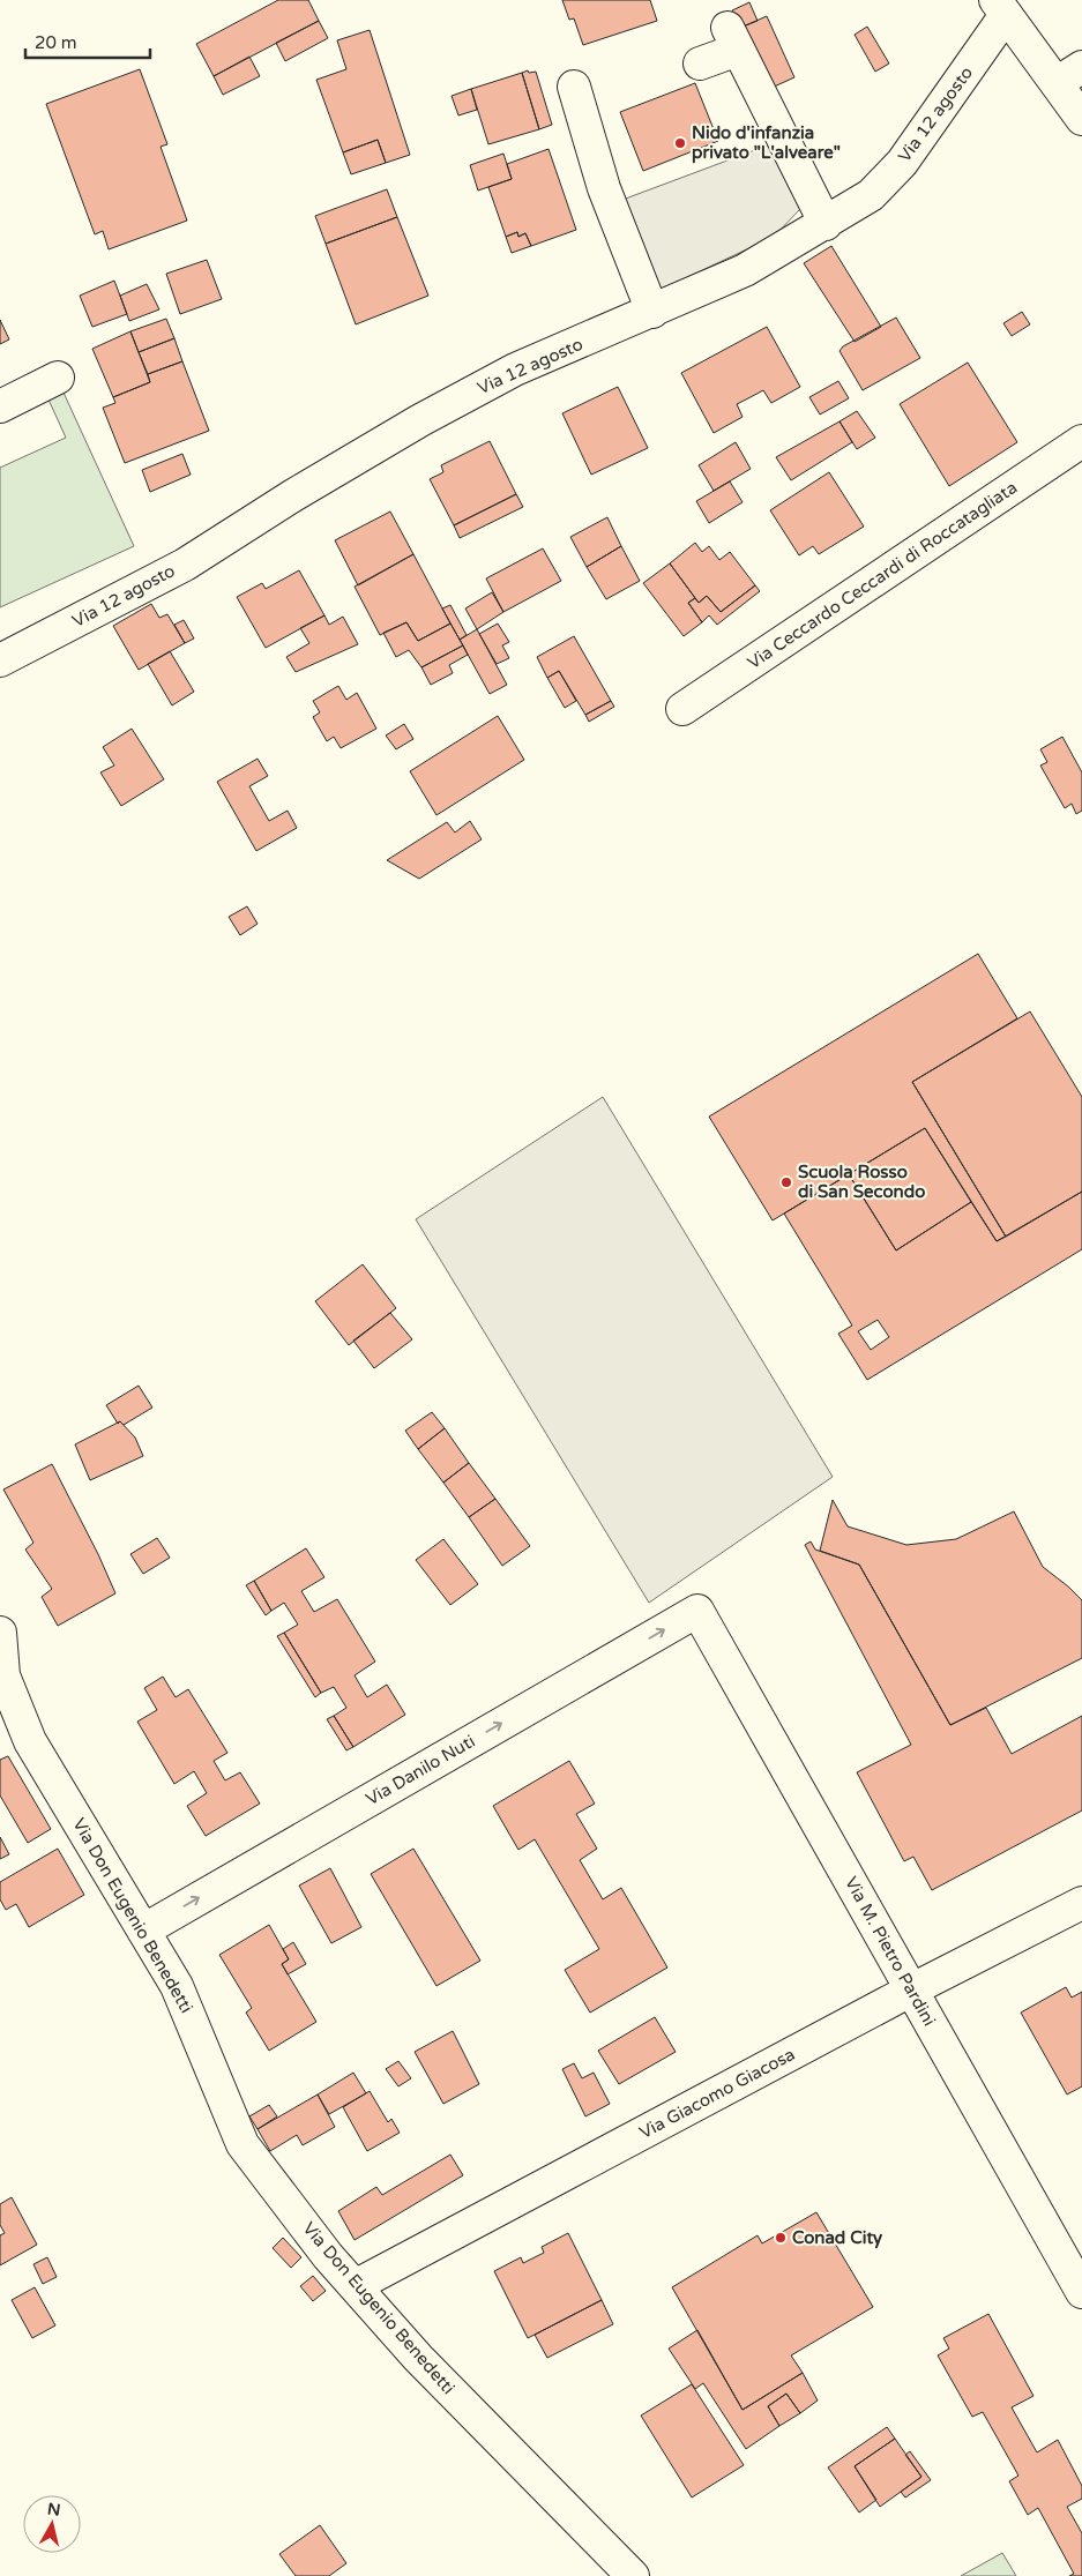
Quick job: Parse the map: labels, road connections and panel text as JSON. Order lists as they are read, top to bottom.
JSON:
{
  "streets": {
    "street": [
      "Via 12 agosto",
      "Via Ceccardo Ceccardi di Roccatagliata",
      "Via Danilo Nuti",
      "Via Don Eugenio Benedetti",
      "Via M. Pietro Pardini",
      "Via Giacomo Giacosa"
    ]
  },
  "crossings": [
    ["Via Danilo Nuti", "Via Don Eugenio Benedetti"],
    ["Via Danilo Nuti", "Via M. Pietro Pardini"],
    ["Via Don Eugenio Benedetti", "Via Giacomo Giacosa"],
    ["Via M. Pietro Pardini", "Via Giacomo Giacosa"]
  ],
  "one_way": ["Via Danilo Nuti"],
  "places": ["Nido d'infanzia privato \"L'alveare\"", "Scuola Rosso di San Secondo", "Conad City"],
  "scale_bar": "20 m",
  "north": "top"
}
